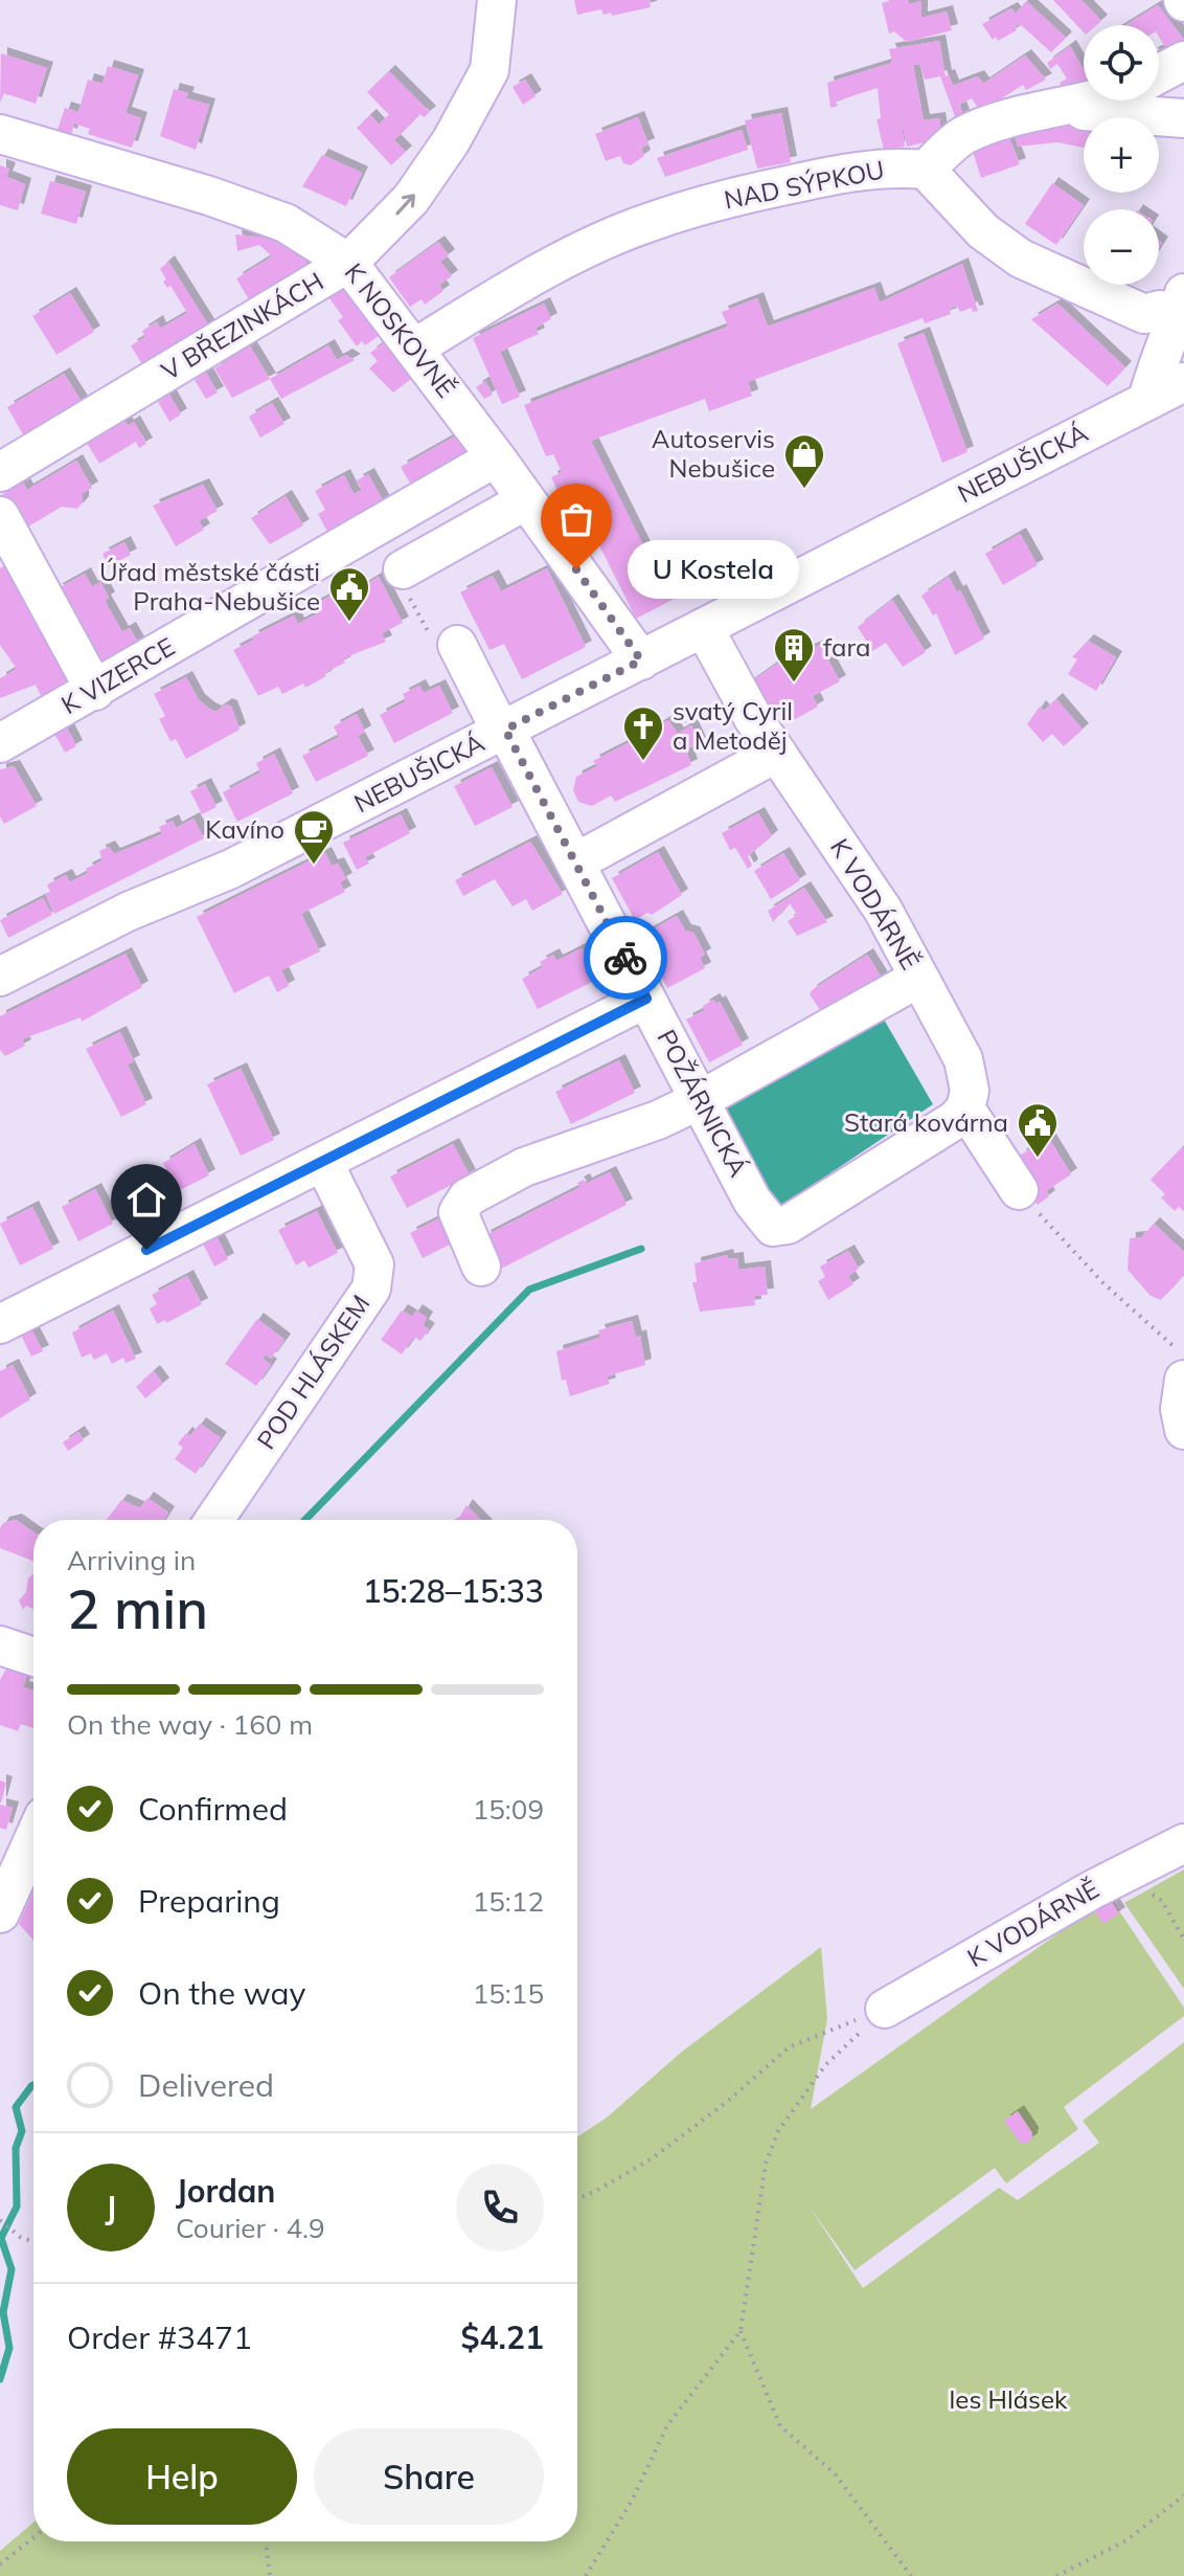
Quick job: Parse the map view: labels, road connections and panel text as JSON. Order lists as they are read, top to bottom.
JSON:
{
  "streets": {
    "street": [
      "NAD SÝPKOU",
      "V BŘEZINKÁCH",
      "K NOSKOVNĚ",
      "NEBUŠICKÁ",
      "K VIZERCE",
      "K VODÁRNĚ",
      "POŽÁRNICKÁ",
      "POD HLÁSKEM"
    ]
  },
  "crossings": [
    ["NAD SÝPKOU", "K NOSKOVNĚ"],
    ["V BŘEZINKÁCH", "K NOSKOVNĚ"],
    ["K NOSKOVNĚ", "NEBUŠICKÁ"],
    ["K NOSKOVNĚ", "K VIZERCE"],
    ["NEBUŠICKÁ", "K VODÁRNĚ"],
    ["NEBUŠICKÁ", "POŽÁRNICKÁ"],
    ["K VODÁRNĚ", "POŽÁRNICKÁ"]
  ],
  "one_way": ["V BŘEZINKÁCH"],
  "parks": ["les Hlásek"],
  "places": {
    "shop": ["Autoservis Nebušice"],
    "other": ["U Kostela"],
    "public building": ["Úřad městské části Praha-Nebušice", "Stará kovárna"],
    "building": ["fara"],
    "church": ["svatý Cyril a Metoděj"],
    "cafe": ["Kavíno"]
  },
  "page": {
    "map_buttons": ["+", "−"],
    "bubble": "U Kostela",
    "heading": ["2 min", "Arriving in", "15:28–15:33"],
    "panel": [
      "Jordan",
      "Courier · 4.9",
      "Order #3471",
      "$4.21"
    ],
    "bar": "On the way · 160 m",
    "list": [
      ["Confirmed", "15:09"],
      ["Preparing", "15:12"],
      ["On the way", "15:15"],
      "Delivered"
    ],
    "round": "J",
    "buttons": ["Help", "Share"]
  }
}
